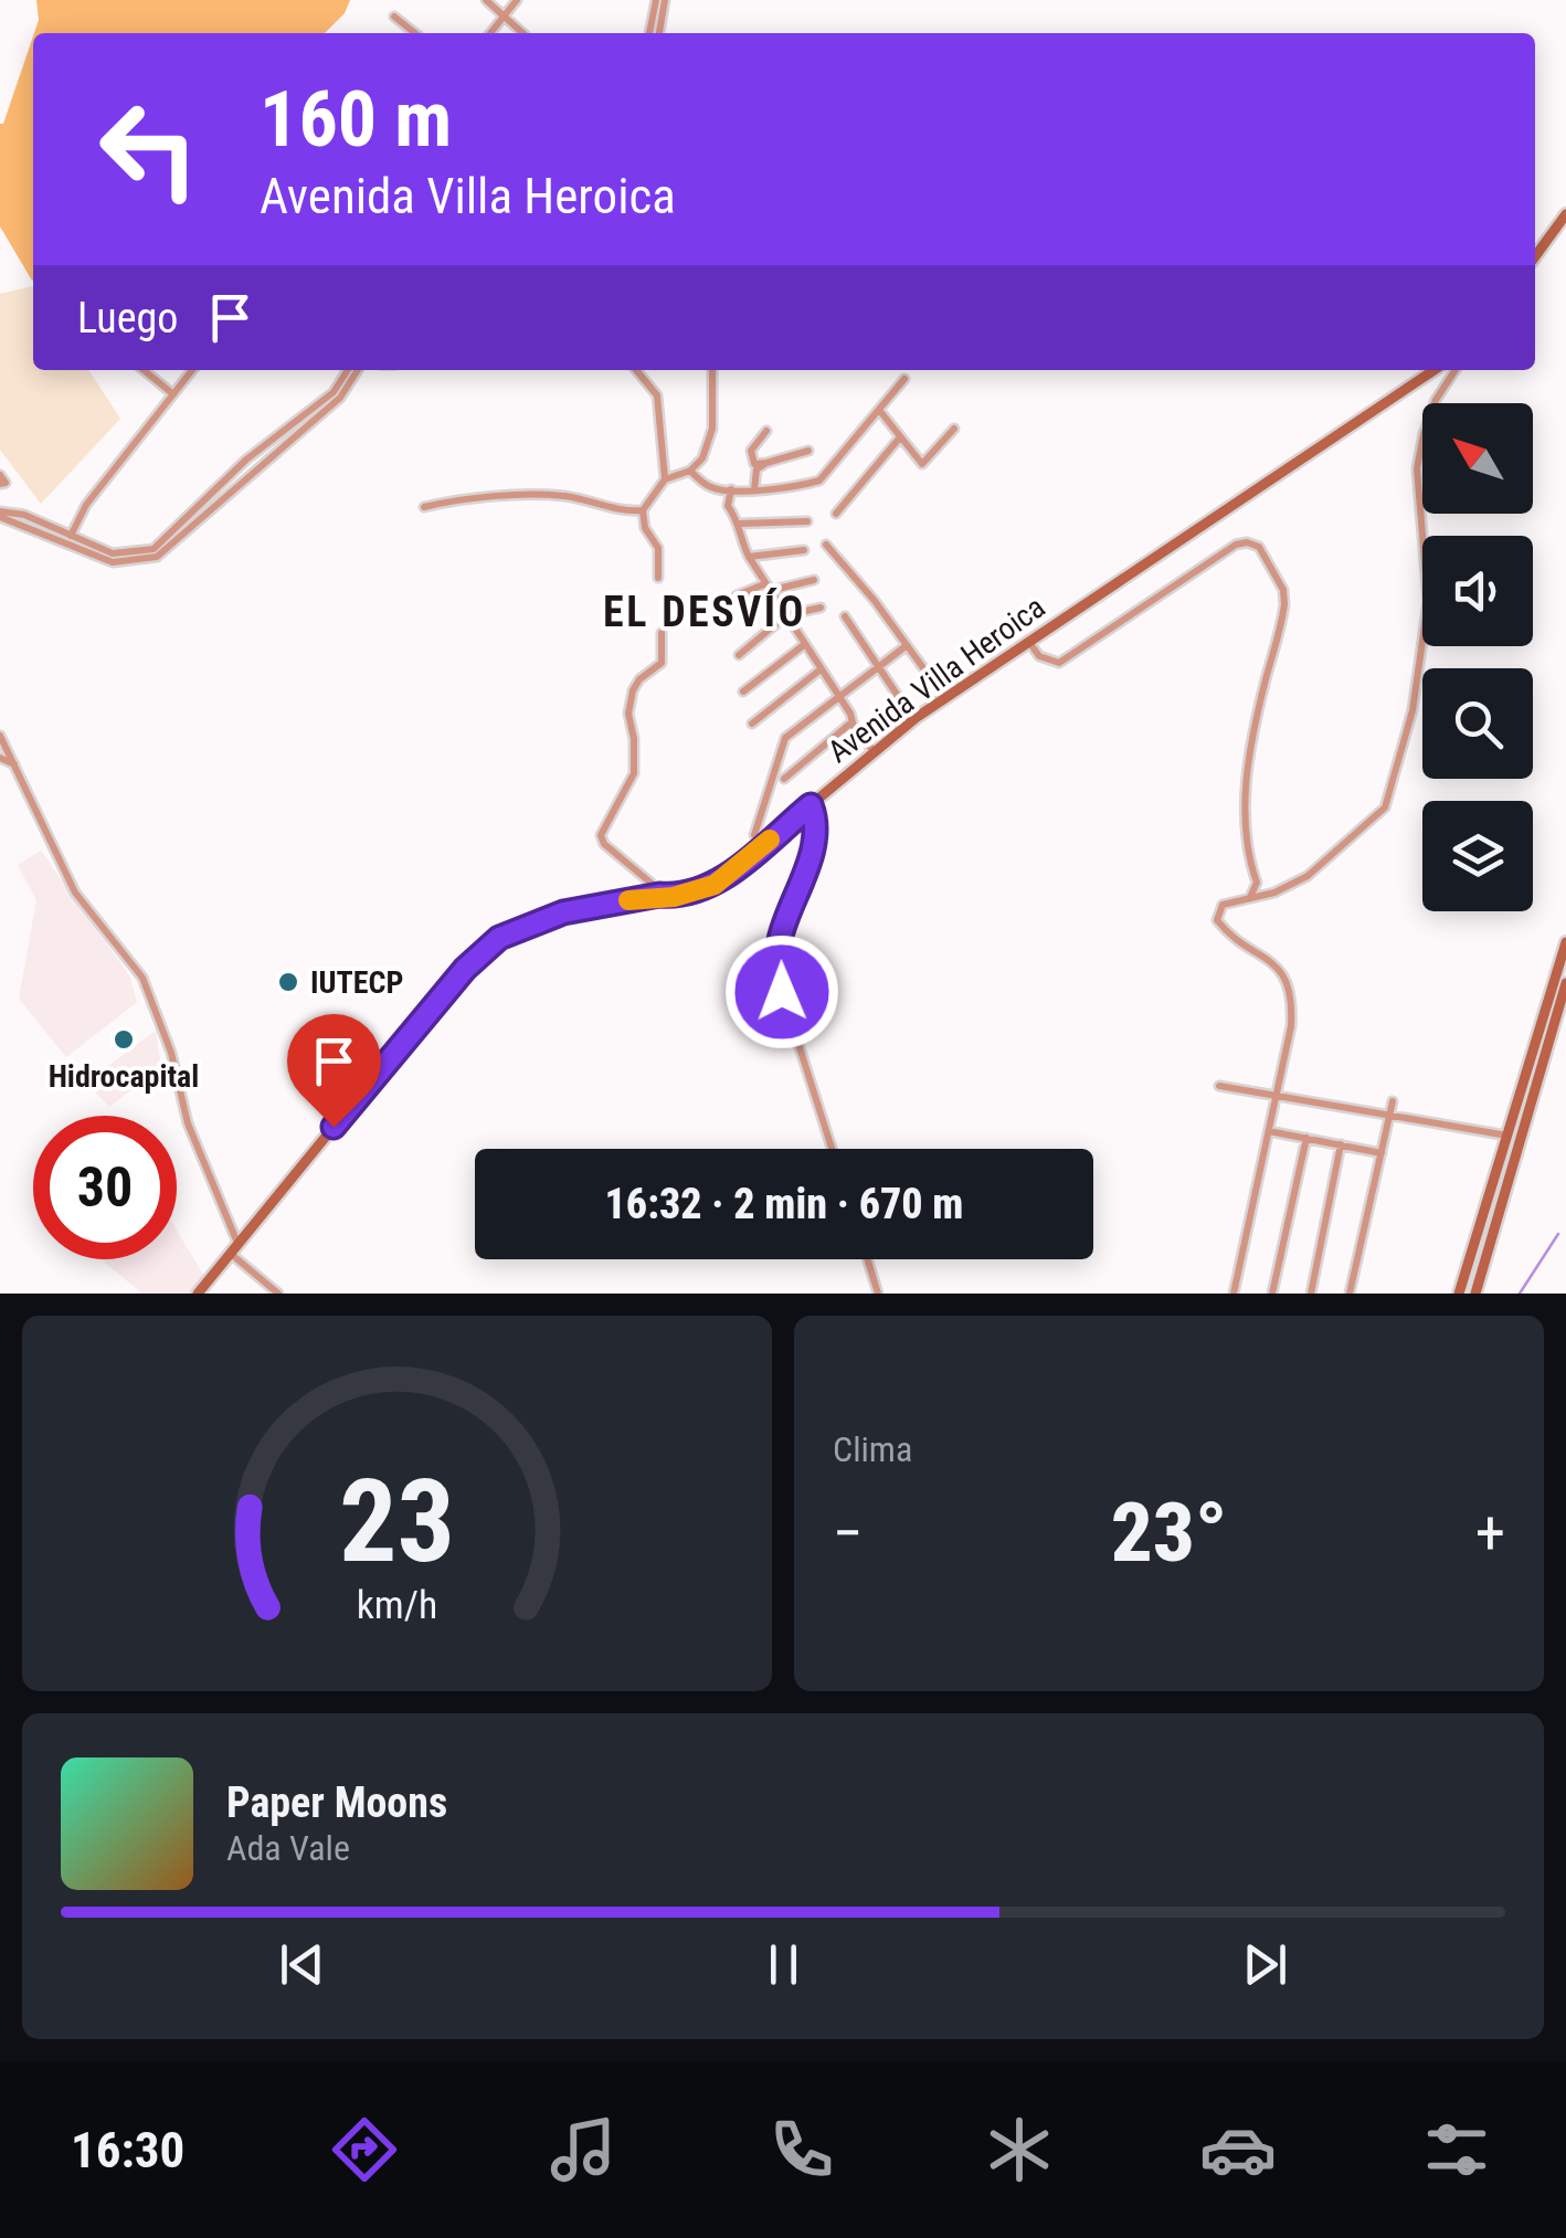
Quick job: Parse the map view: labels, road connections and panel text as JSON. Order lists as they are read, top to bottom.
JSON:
{
  "streets": {
    "main road": ["Avenida Villa Heroica"]
  },
  "districts": ["EL DESVÍO"],
  "places": ["IUTECP", "Hidrocapital"],
  "north": "top left",
  "page": {
    "turn": ["160 m", "Avenida Villa Heroica"],
    "then": "Luego",
    "limit": "30",
    "trip": "16:32 · 2 min · 670 m",
    "tile": "Clima",
    "heat": ["−", "23°", "+"],
    "song": ["Paper Moons", "Ada Vale"],
    "tabs": "16:30",
    "gauge": ["23", "km/h"]
  }
}
